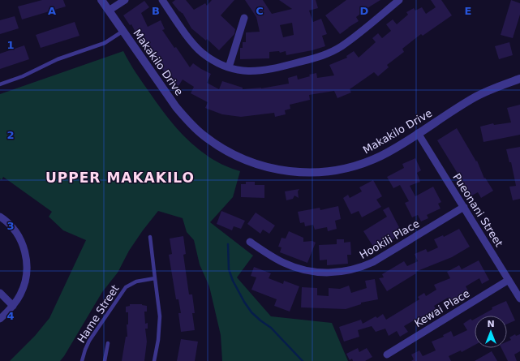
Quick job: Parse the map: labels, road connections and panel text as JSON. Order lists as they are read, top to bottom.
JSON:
{
  "streets": {
    "street": [
      "Makakilo Drive",
      "Pueonani Street",
      "Hookili Place",
      "Kewai Place"
    ],
    "lane": ["Hame Street"]
  },
  "crossings": [
    ["Makakilo Drive", "Pueonani Street"],
    ["Pueonani Street", "Hookili Place"],
    ["Pueonani Street", "Kewai Place"]
  ],
  "districts": ["UPPER MAKAKILO"],
  "north": "top",
  "grid": {
    "columns": [
      "A",
      "B",
      "C",
      "D",
      "E"
    ],
    "rows": [
      "1",
      "2",
      "3",
      "4"
    ]
  }
}
